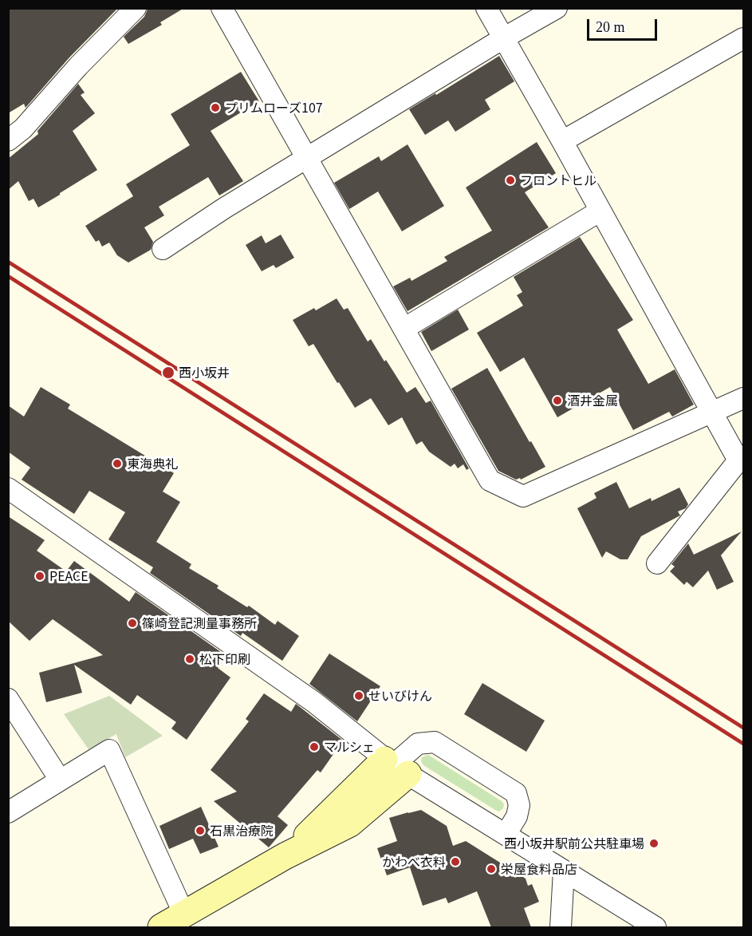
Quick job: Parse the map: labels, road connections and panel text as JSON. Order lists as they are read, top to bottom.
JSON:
{
  "places": [
    "プリムローズ107",
    "フロントヒル",
    "西小坂井",
    "酒井金属",
    "東海典礼",
    "PEACE",
    "篠崎登記測量事務所",
    "松下印刷",
    "せいびけん",
    "マルシェ",
    "石黒治療院",
    "西小坂井駅前公共駐車場",
    "かわべ衣料",
    "栄屋食料品店"
  ],
  "scale_bar": "20 m"
}
